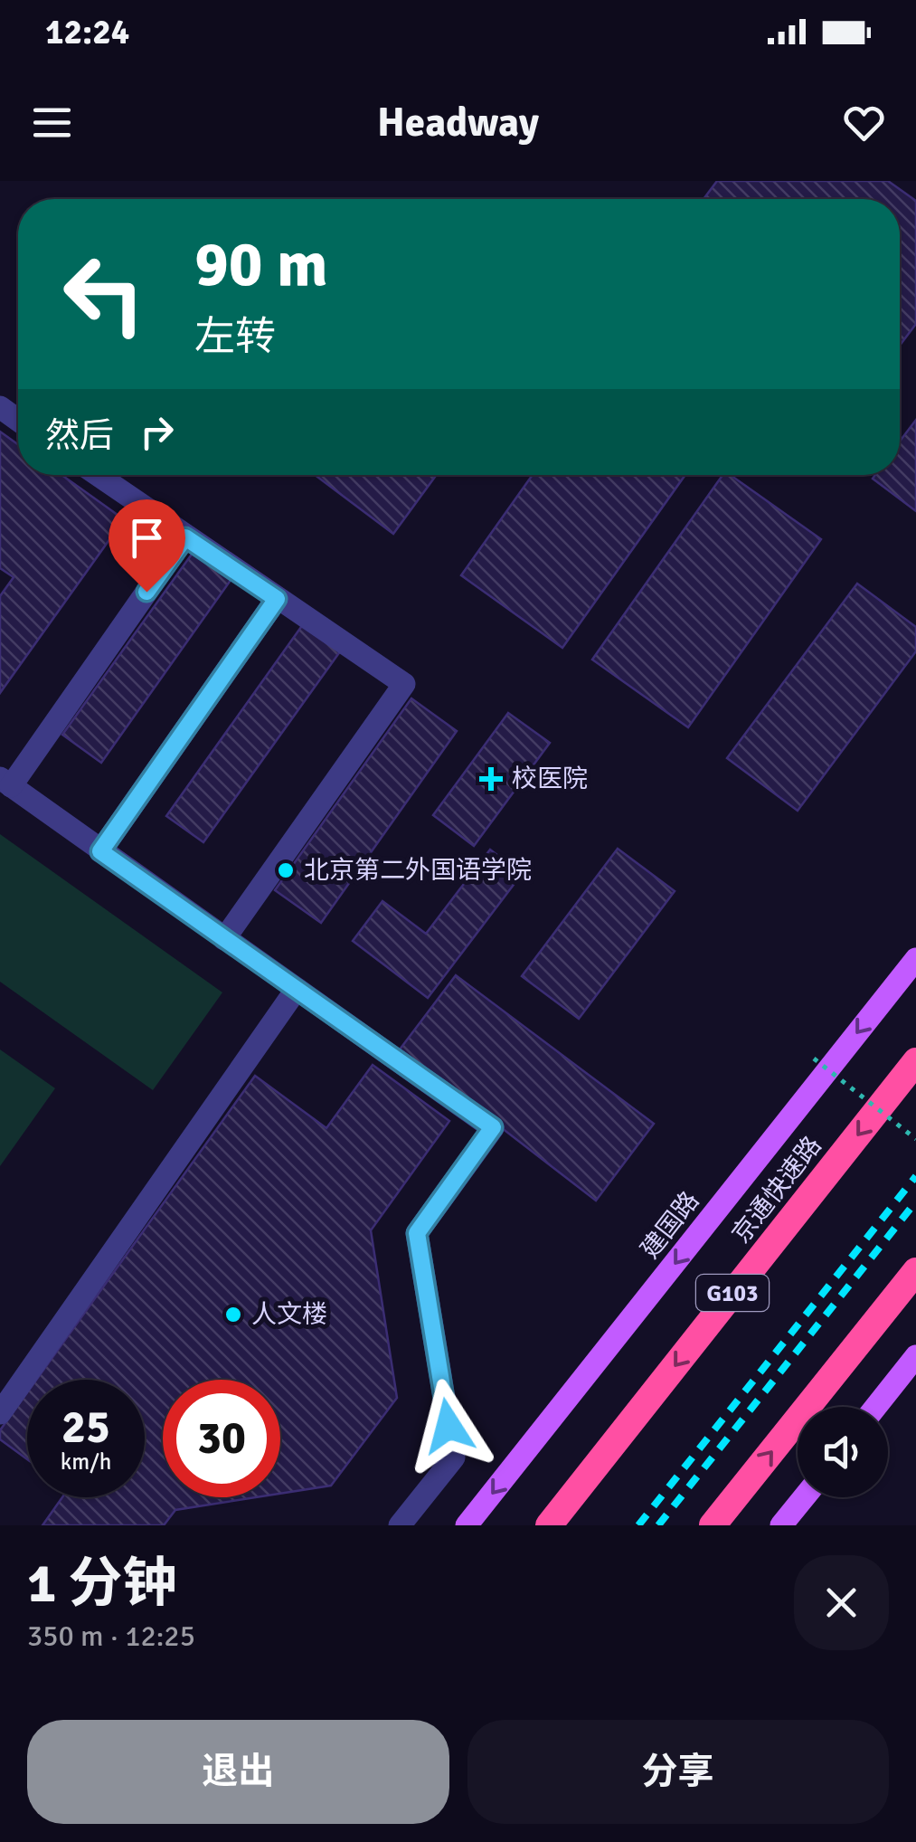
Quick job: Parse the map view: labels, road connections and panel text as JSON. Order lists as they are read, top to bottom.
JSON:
{
  "streets": {
    "highway": ["京通快速路", "G103"],
    "main road": ["建国路"]
  },
  "one_way": ["建国路"],
  "places": {
    "health": ["校医院"],
    "other": ["北京第二外国语学院", "人文楼"]
  },
  "page": {
    "status": "12:24",
    "header": "Headway",
    "turn": ["90 m", "左转"],
    "then": "然后",
    "speed": "25 km/h",
    "limit": "30",
    "heading": ["1 分钟", "350 m · 12:25"],
    "buttons": ["退出", "分享"]
  }
}
